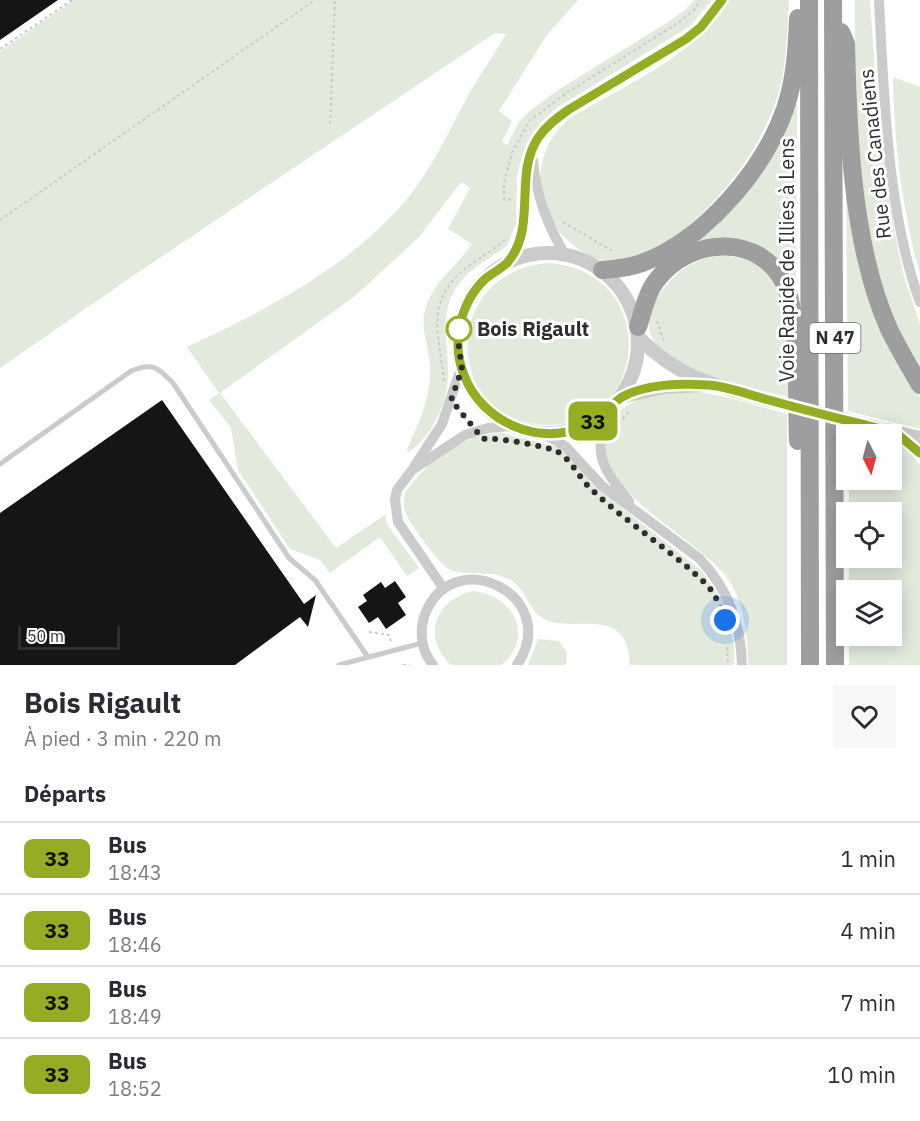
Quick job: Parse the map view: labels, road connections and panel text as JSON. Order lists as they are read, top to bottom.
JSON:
{
  "streets": {
    "highway": ["Voie Rapide de Illies à Lens", "N 47"],
    "street": ["Rue des Canadiens"]
  },
  "places": ["Bois Rigault"],
  "lines": ["bus line 33"],
  "scale_bar": "50 m",
  "north": "bottom",
  "page": {
    "on_map": "33",
    "scale": "50 m",
    "heading": [
      ["Bois Rigault", "À pied · 3 min · 220 m"],
      "Départs"
    ],
    "list": [
      {
        "mark": "33",
        "name": "Bus",
        "note": "18:43",
        "value": "1 min"
      },
      {
        "mark": "33",
        "name": "Bus",
        "note": "18:46",
        "value": "4 min"
      },
      {
        "mark": "33",
        "name": "Bus",
        "note": "18:49",
        "value": "7 min"
      },
      {
        "mark": "33",
        "name": "Bus",
        "note": "18:52",
        "value": "10 min"
      }
    ]
  }
}
